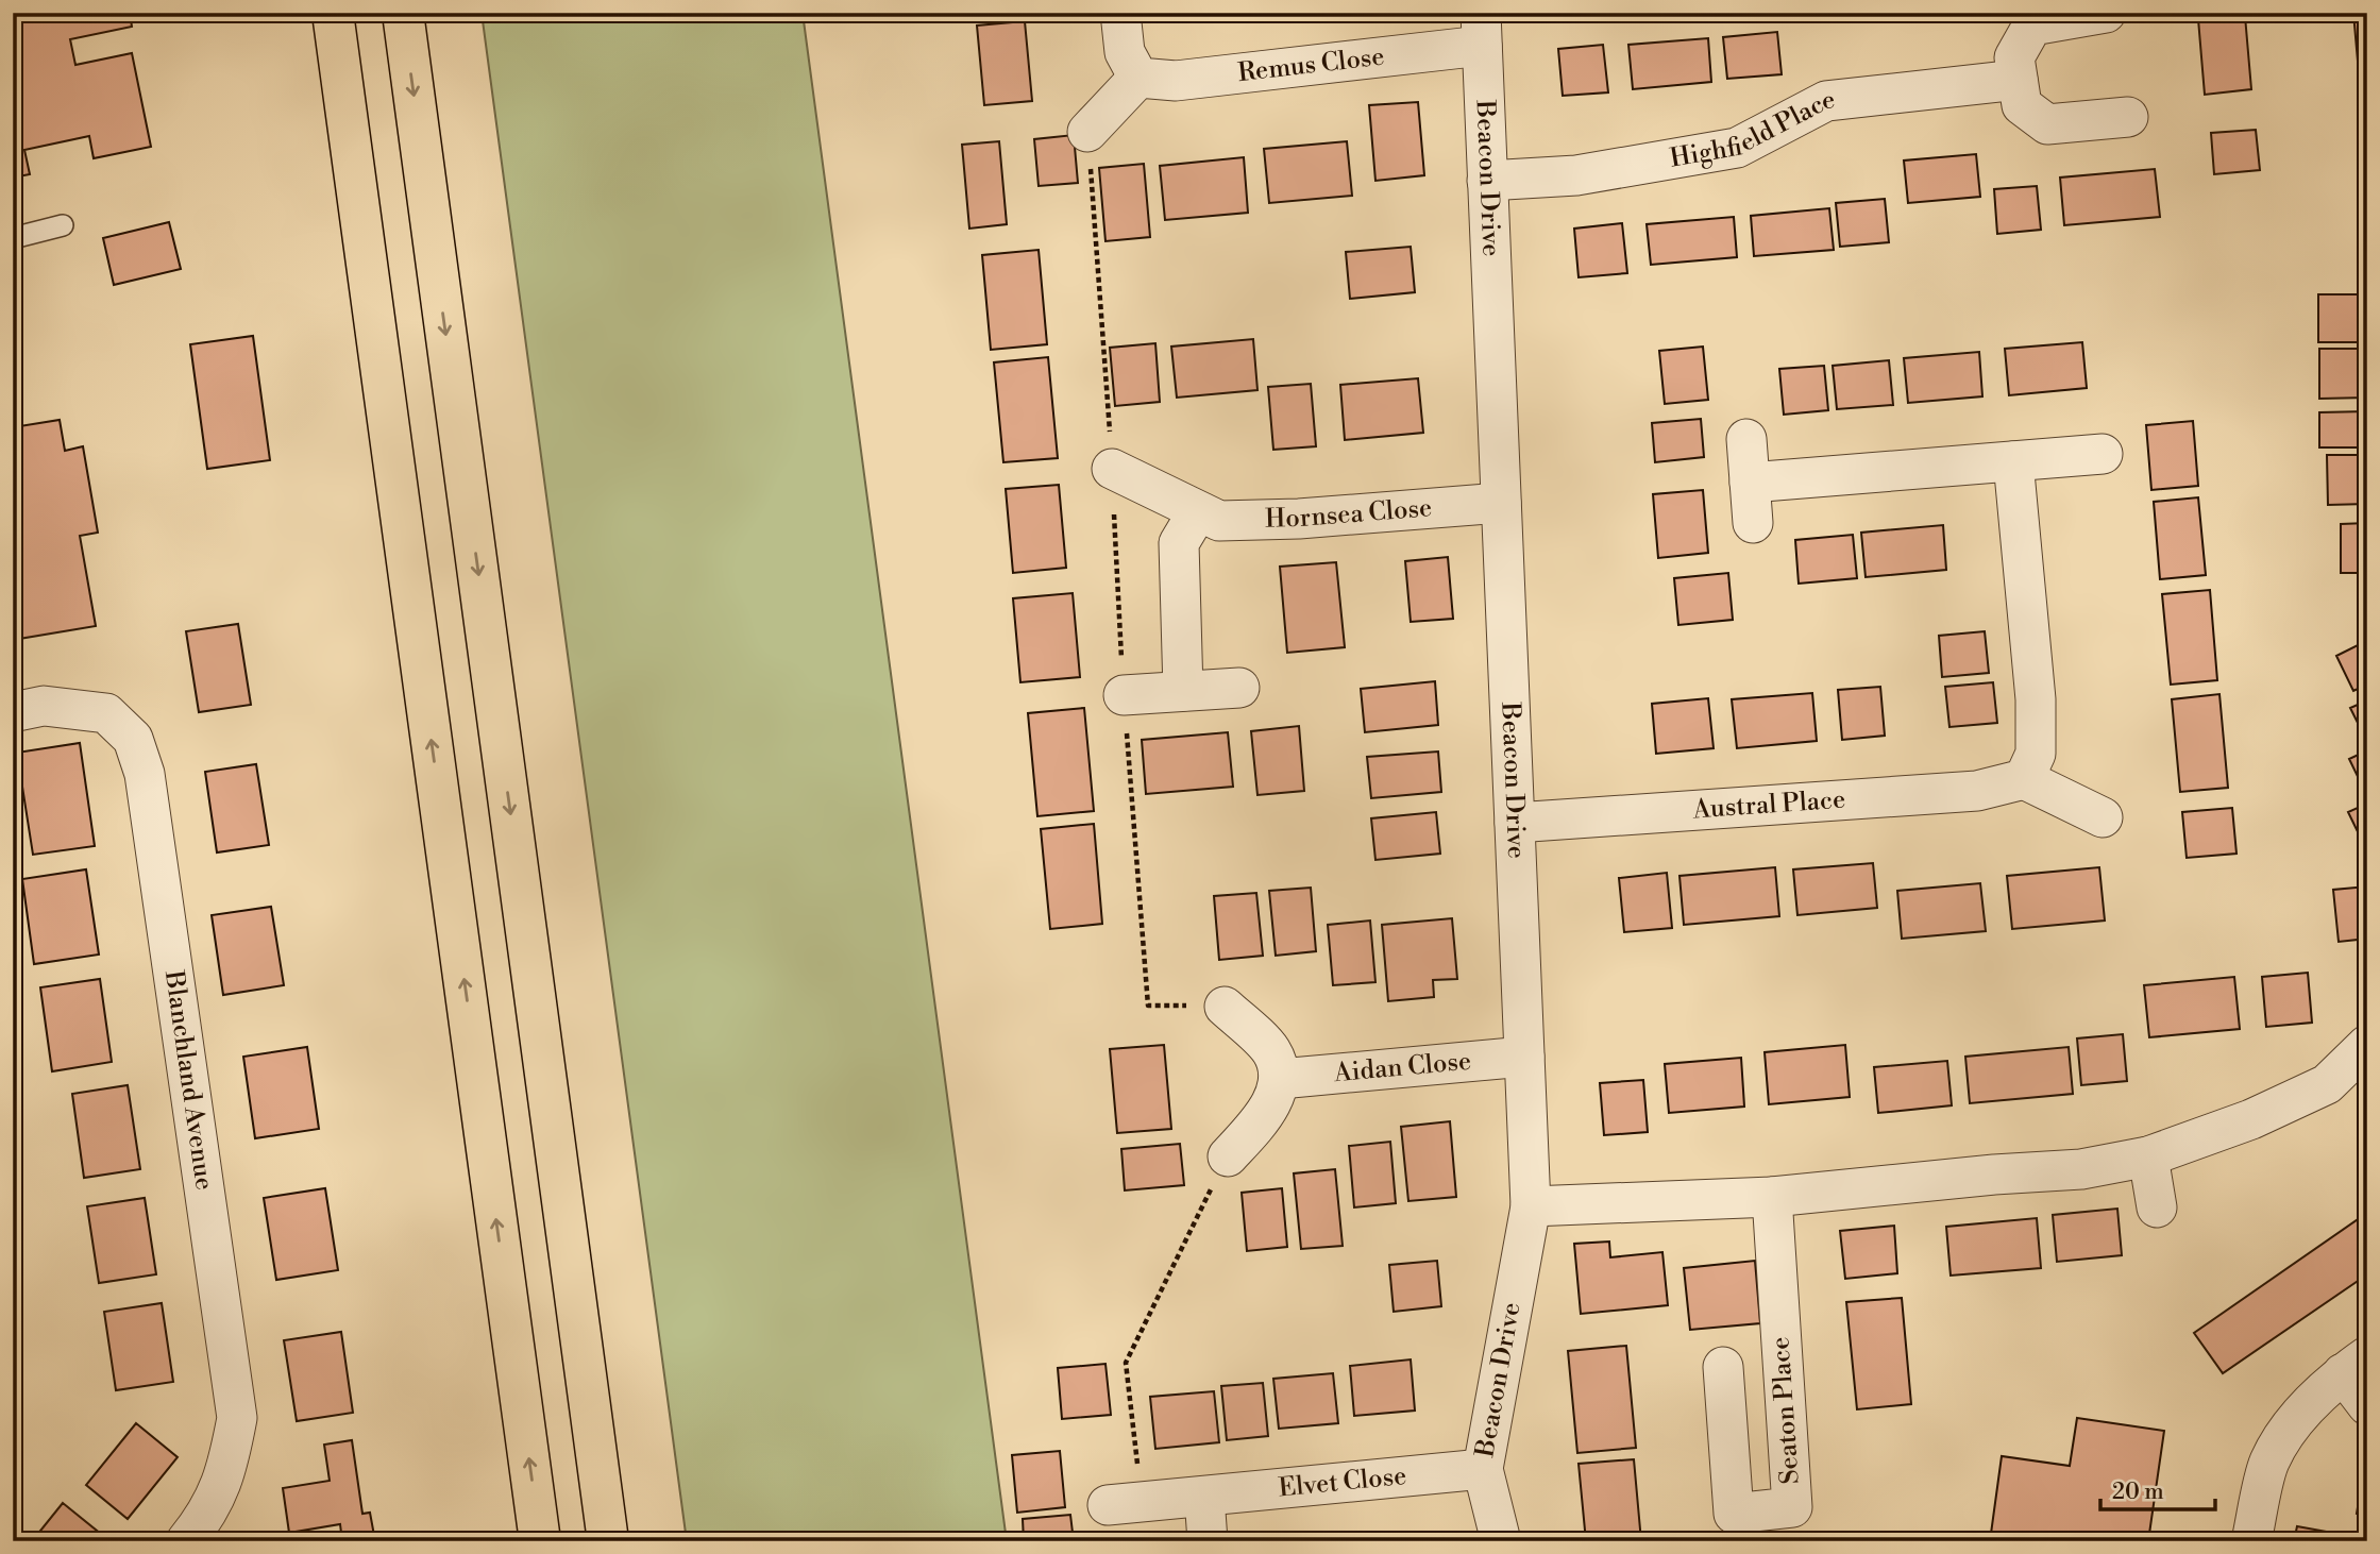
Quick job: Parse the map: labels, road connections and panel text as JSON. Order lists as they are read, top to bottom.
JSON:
{
  "streets": {
    "street": [
      "Remus Close",
      "Highfield Place",
      "Beacon Drive",
      "Hornsea Close",
      "Austral Place",
      "Aidan Close",
      "Blanchland Avenue",
      "Seaton Place",
      "Elvet Close"
    ]
  },
  "crossings": [
    ["Remus Close", "Beacon Drive"],
    ["Highfield Place", "Beacon Drive"],
    ["Beacon Drive", "Hornsea Close"],
    ["Beacon Drive", "Austral Place"],
    ["Beacon Drive", "Aidan Close"],
    ["Beacon Drive", "Elvet Close"]
  ],
  "scale_bar": "20 m"
}
